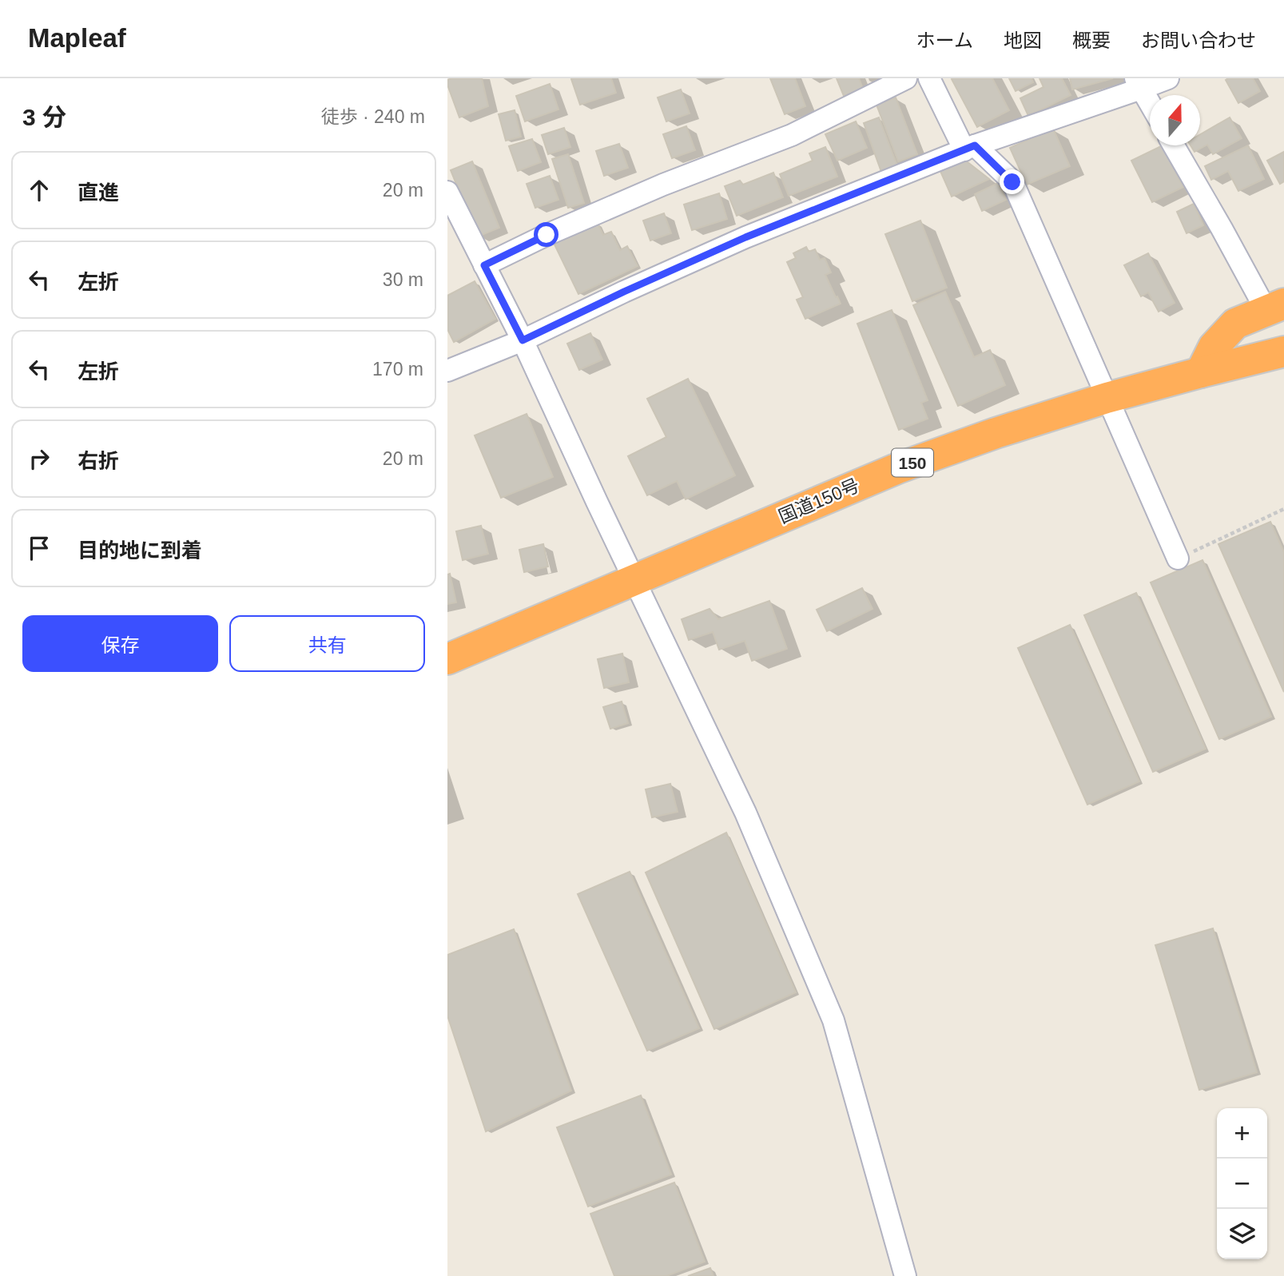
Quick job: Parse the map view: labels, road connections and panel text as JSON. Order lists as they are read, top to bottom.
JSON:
{
  "streets": {
    "highway": ["150", "国道150号"]
  },
  "north": "top",
  "page": {
    "header": "Mapleaf",
    "nav": [
      "ホーム",
      "地図",
      "概要",
      "お問い合わせ"
    ],
    "heading": ["3 分", "徒歩 · 240 m"],
    "list": [
      ["直進", "20 m"],
      ["左折", "30 m"],
      ["左折", "170 m"],
      ["右折", "20 m"],
      "目的地に到着"
    ],
    "buttons": ["保存", "共有"],
    "map_buttons": ["+", "−"]
  }
}
